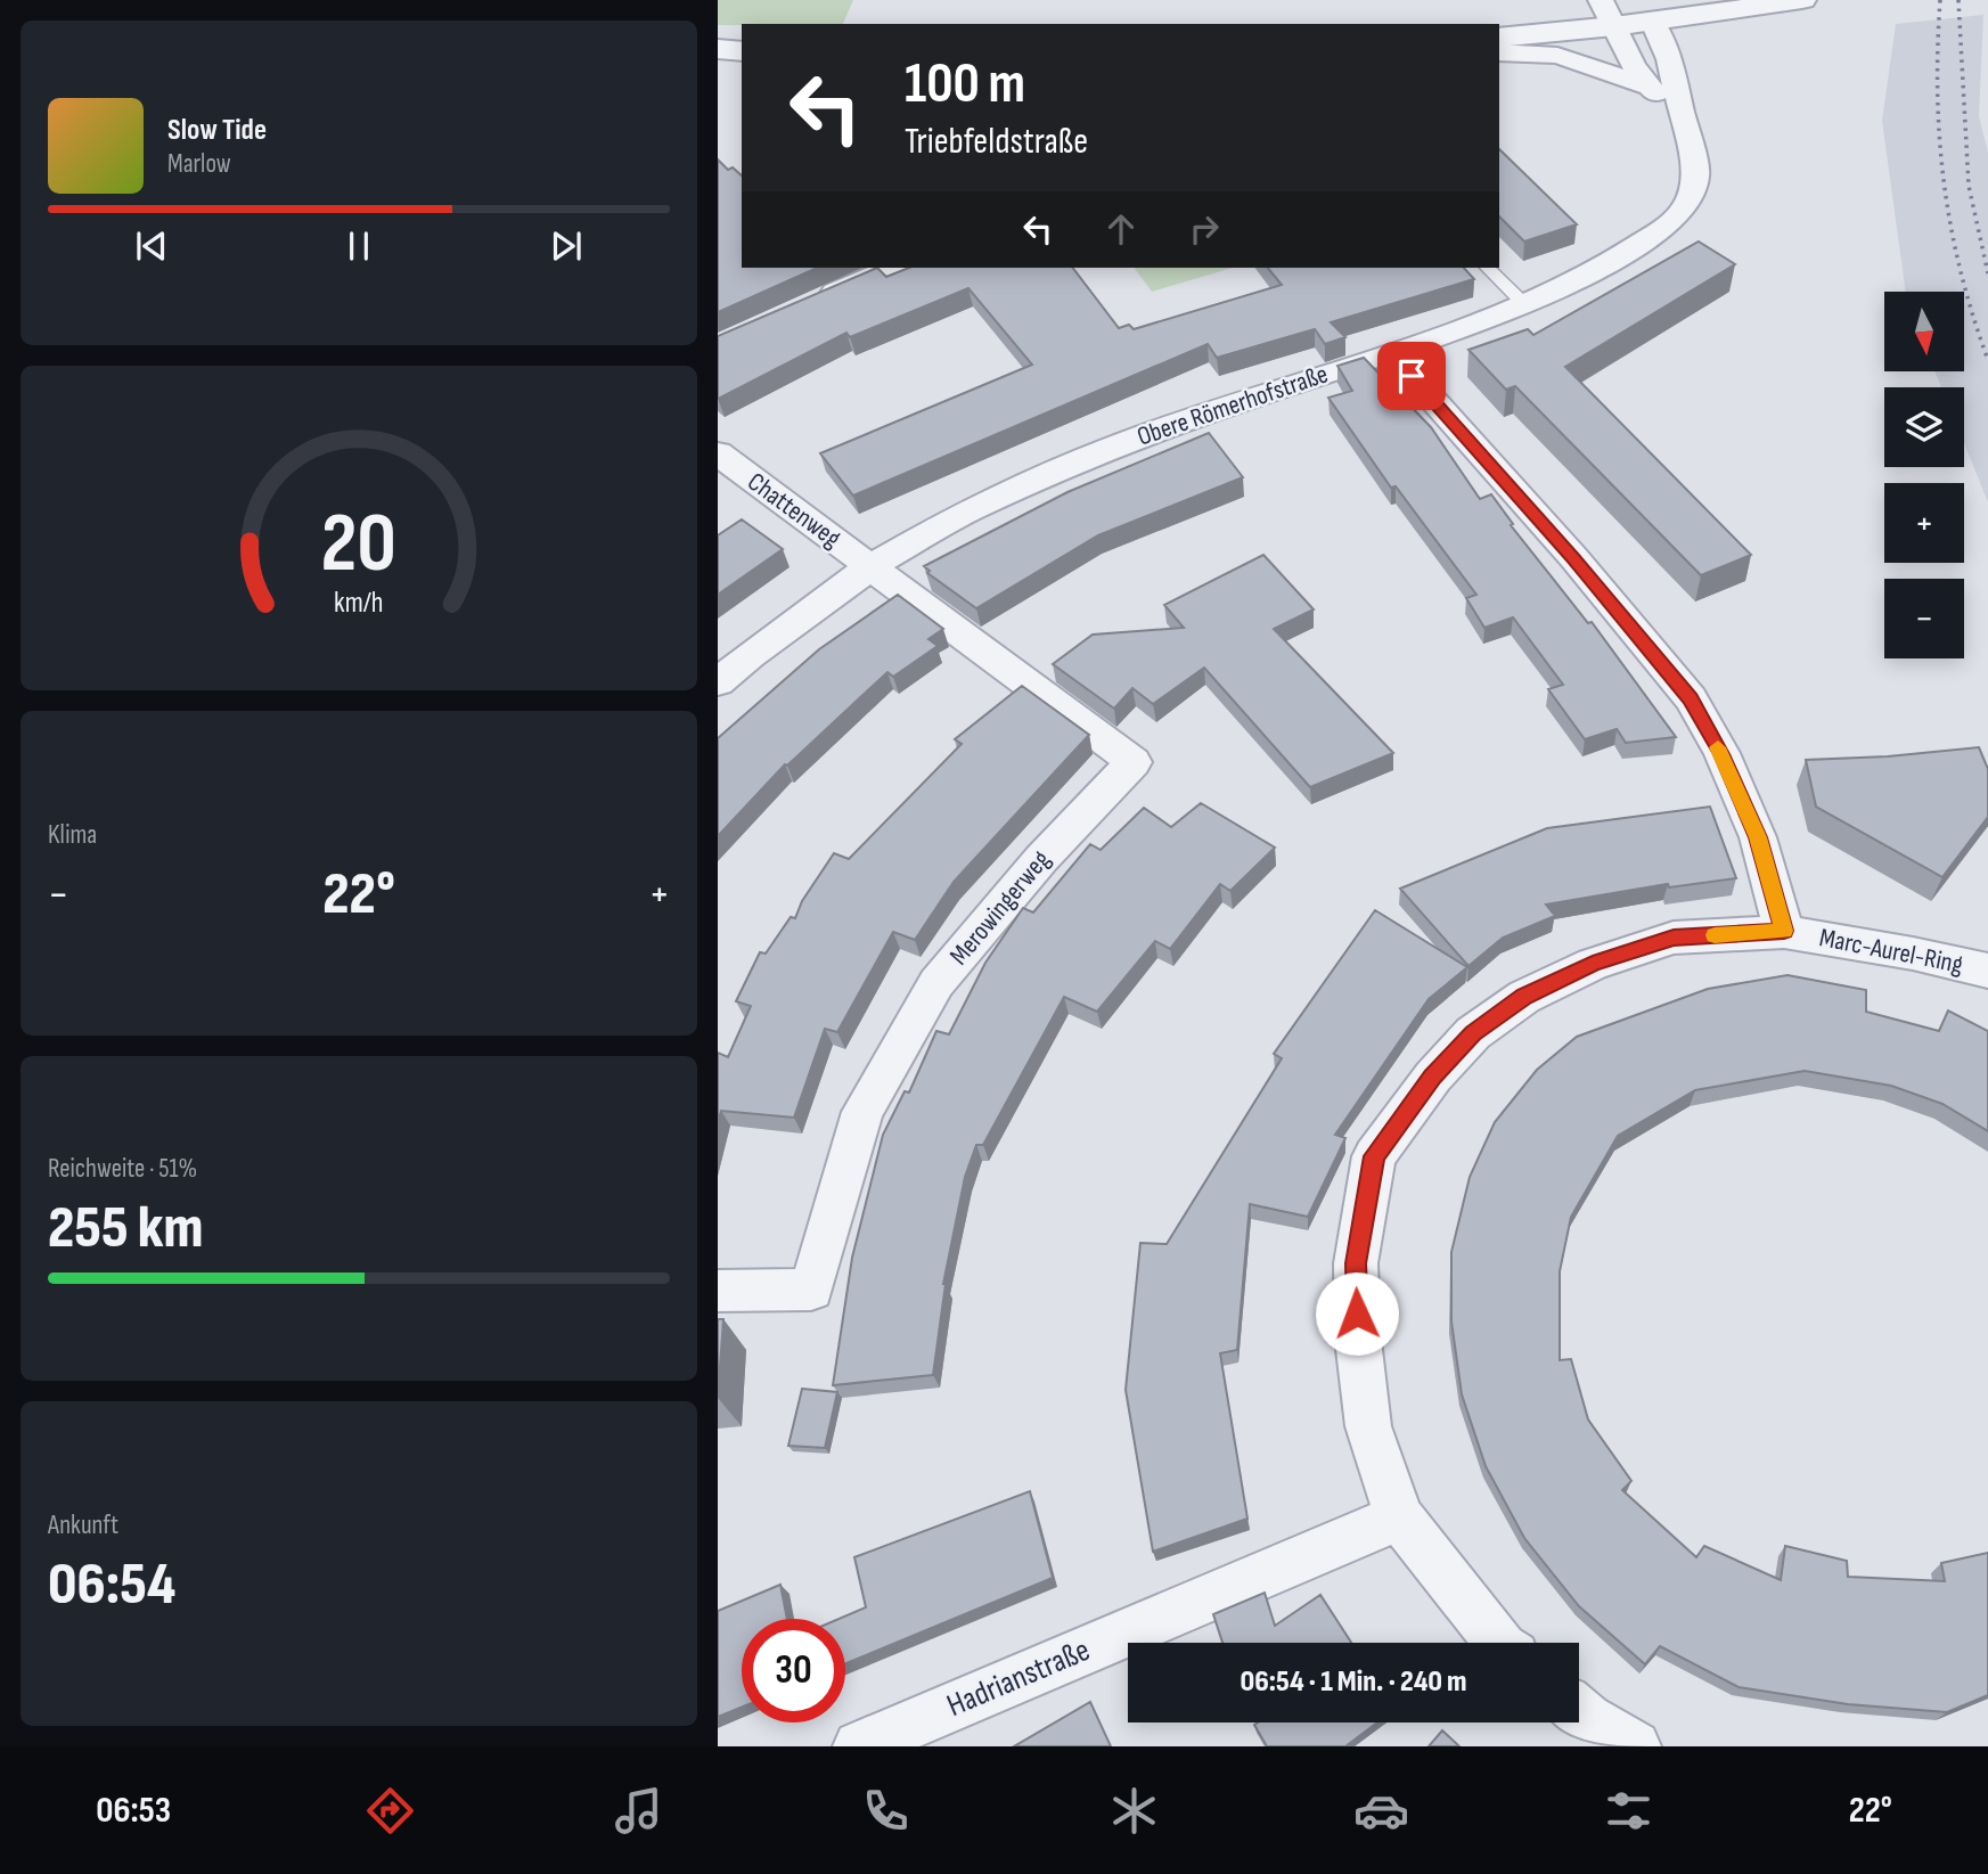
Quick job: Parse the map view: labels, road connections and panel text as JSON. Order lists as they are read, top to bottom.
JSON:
{
  "streets": {
    "street": [
      "Obere Römerhofstraße",
      "Chattenweg",
      "Merowingerweg",
      "Marc-Aurel-Ring",
      "Hadrianstraße"
    ]
  },
  "crossings": [
    ["Obere Römerhofstraße", "Chattenweg"],
    ["Obere Römerhofstraße", "Merowingerweg"],
    ["Chattenweg", "Merowingerweg"],
    ["Marc-Aurel-Ring", "Hadrianstraße"]
  ],
  "north": "bottom",
  "page": {
    "turn": ["100 m", "Triebfeldstraße"],
    "song": ["Slow Tide", "Marlow"],
    "map_buttons": ["+", "−"],
    "tile": [
      "Klima",
      ["Reichweite · 51%", "255 km"],
      ["Ankunft", "06:54"]
    ],
    "heat": ["−", "22°", "+"],
    "limit": "30",
    "trip": "06:54 · 1 Min. · 240 m",
    "tabs": ["06:53", "22°"],
    "gauge": ["20", "km/h"]
  }
}
